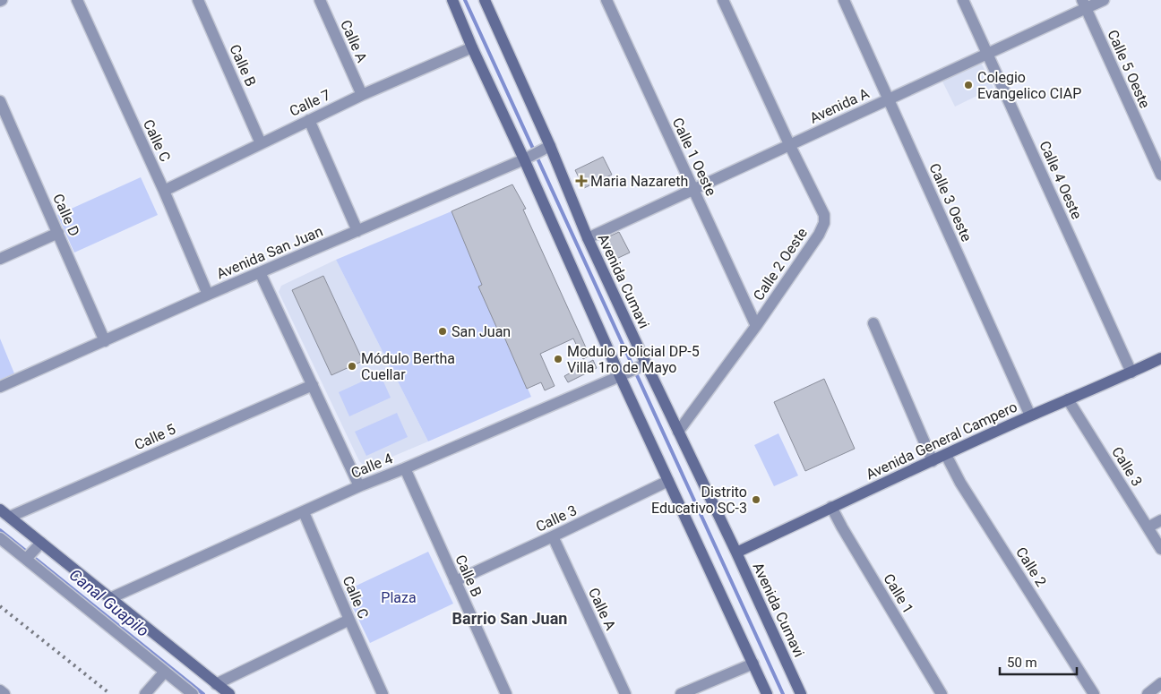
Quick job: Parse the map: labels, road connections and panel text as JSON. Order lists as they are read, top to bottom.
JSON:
{
  "streets": {
    "main road": ["Avenida Cumavi", "Avenida General Campero"],
    "street": [
      "Calle A",
      "Calle B",
      "Calle 5 Oeste",
      "Calle 7",
      "Avenida A",
      "Calle C",
      "Calle 1 Oeste",
      "Calle 4 Oeste",
      "Calle 3 Oeste",
      "Calle D",
      "Avenida San Juan",
      "Calle 2 Oeste",
      "Calle 5",
      "Calle 4",
      "Calle 3",
      "Calle 2",
      "Calle 1"
    ]
  },
  "crossings": [
    ["Calle A", "Calle 7"],
    ["Calle A", "Calle 3"],
    ["Calle B", "Calle 7"],
    ["Calle B", "Calle 4"],
    ["Calle B", "Calle 3"],
    ["Calle 5 Oeste", "Avenida A"],
    ["Calle 7", "Calle C"],
    ["Calle 7", "Avenida Cumavi"],
    ["Avenida A", "Calle 1 Oeste"],
    ["Avenida A", "Calle 4 Oeste"],
    ["Avenida A", "Calle 3 Oeste"],
    ["Avenida A", "Calle 2 Oeste"],
    ["Avenida A", "Avenida Cumavi"],
    ["Calle C", "Avenida San Juan"],
    ["Calle C", "Calle 4"],
    ["Calle 1 Oeste", "Calle 2 Oeste"],
    ["Calle 4 Oeste", "Avenida General Campero"],
    ["Calle 3 Oeste", "Avenida General Campero"],
    ["Calle D", "Avenida San Juan"],
    ["Avenida San Juan", "Avenida Cumavi"],
    ["Calle 2 Oeste", "Avenida Cumavi"],
    ["Avenida Cumavi", "Avenida General Campero"],
    ["Avenida Cumavi", "Calle 4"],
    ["Avenida Cumavi", "Calle 3"],
    ["Avenida General Campero", "Calle 3"],
    ["Avenida General Campero", "Calle 2"],
    ["Avenida General Campero", "Calle 1"]
  ],
  "districts": ["Barrio San Juan"],
  "water": ["Canal Guapilo"],
  "parks": ["Plaza"],
  "places": {
    "other": [
      "Colegio Evangelico CIAP",
      "San Juan",
      "Modulo Policial DP-5 Villa 1ro de Mayo",
      "Módulo Bertha Cuellar",
      "Distrito Educativo SC-3"
    ],
    "health": ["Maria Nazareth"]
  },
  "scale_bar": "50 m"
}
